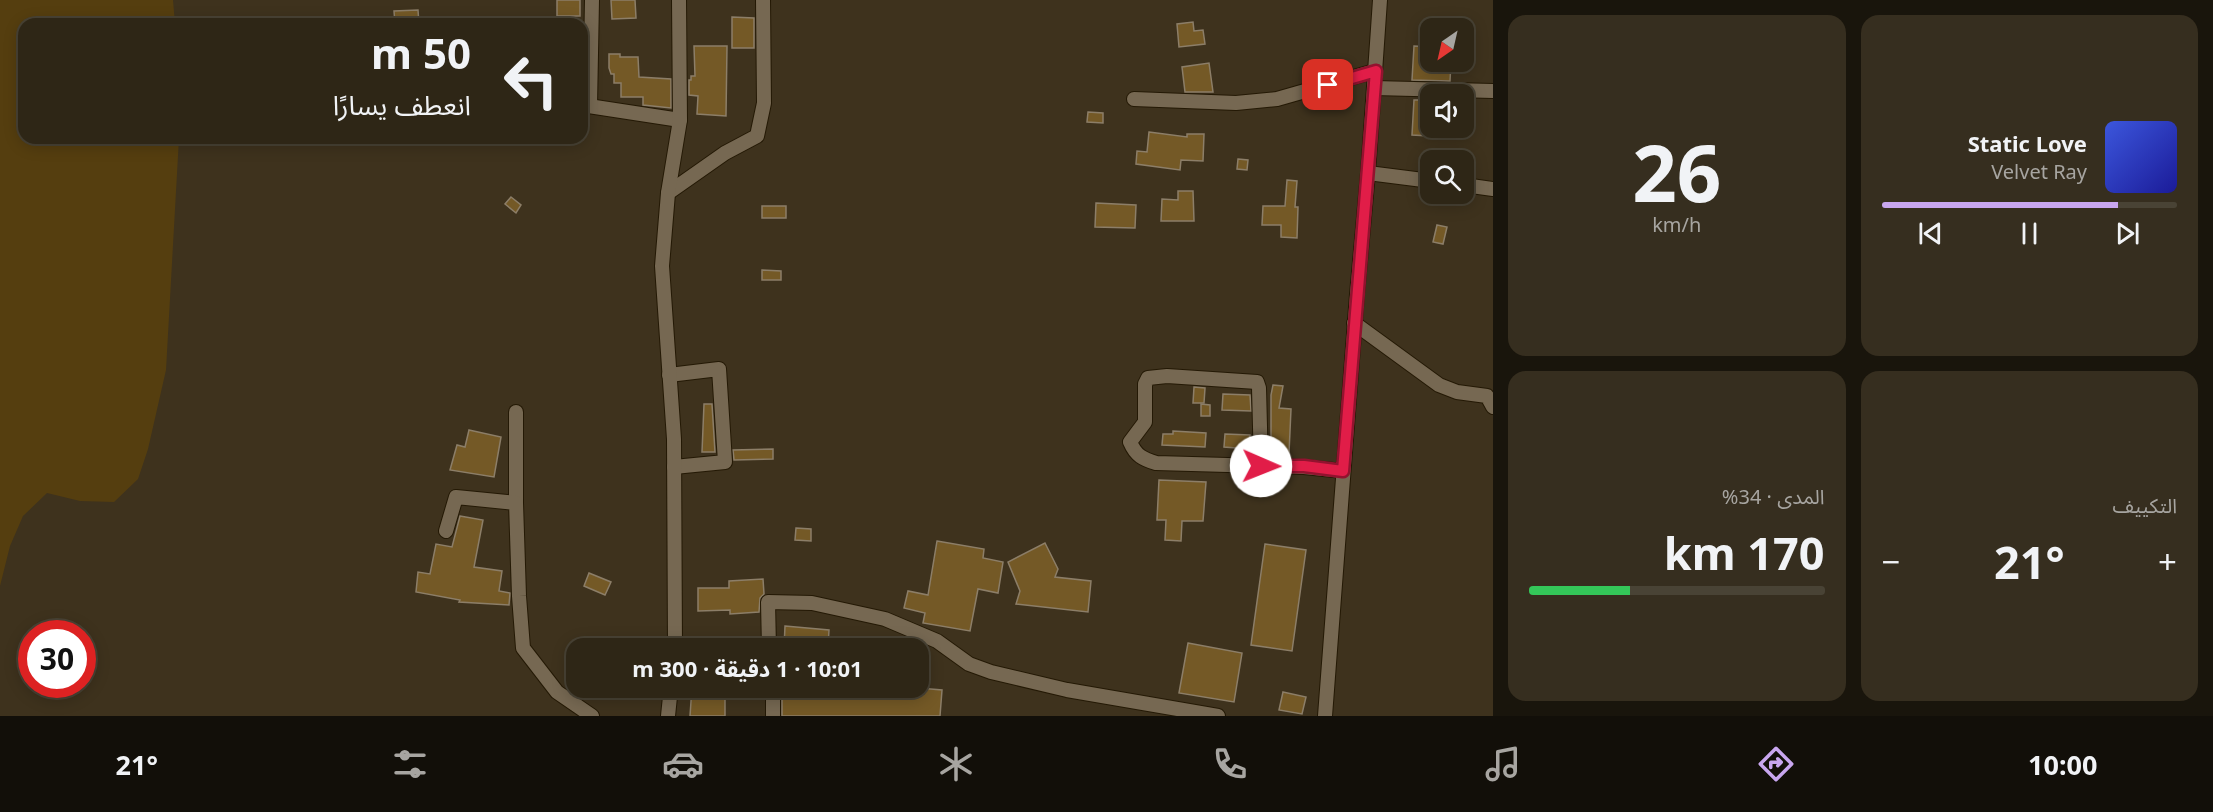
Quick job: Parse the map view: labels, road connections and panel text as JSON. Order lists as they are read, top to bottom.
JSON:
{
  "north": "bottom left",
  "page": {
    "tile": [
      ["26", "km/h"],
      "التكييف",
      ["المدى · 34%", "170 km"]
    ],
    "turn": ["50 m", "انعطف يسارًا"],
    "song": ["Static Love", "Velvet Ray"],
    "heat": ["−", "21°", "+"],
    "limit": "30",
    "trip": "10:01 · 1 دقيقة · 300 m",
    "tabs": ["10:00", "21°"]
  }
}
